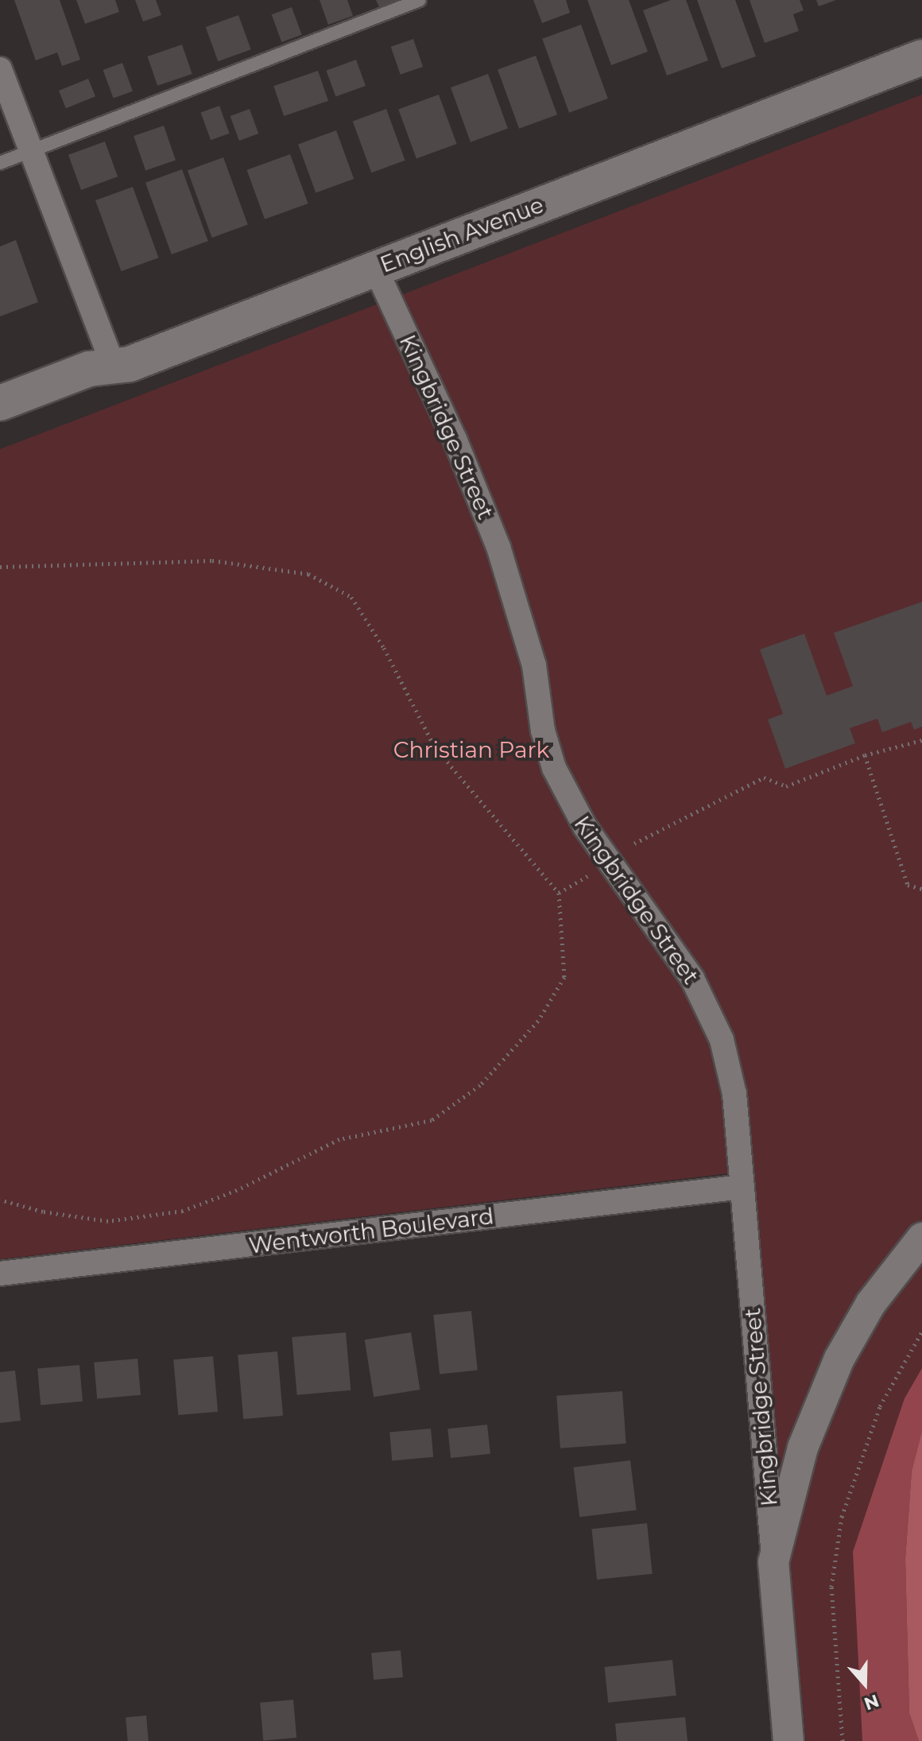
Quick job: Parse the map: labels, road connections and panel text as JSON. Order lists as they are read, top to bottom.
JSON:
{
  "streets": {
    "main road": ["English Avenue"],
    "street": ["Kingbridge Street", "Wentworth Boulevard"]
  },
  "crossings": [
    ["English Avenue", "Kingbridge Street"],
    ["Kingbridge Street", "Wentworth Boulevard"]
  ],
  "parks": ["Christian Park"],
  "north": "bottom"
}
